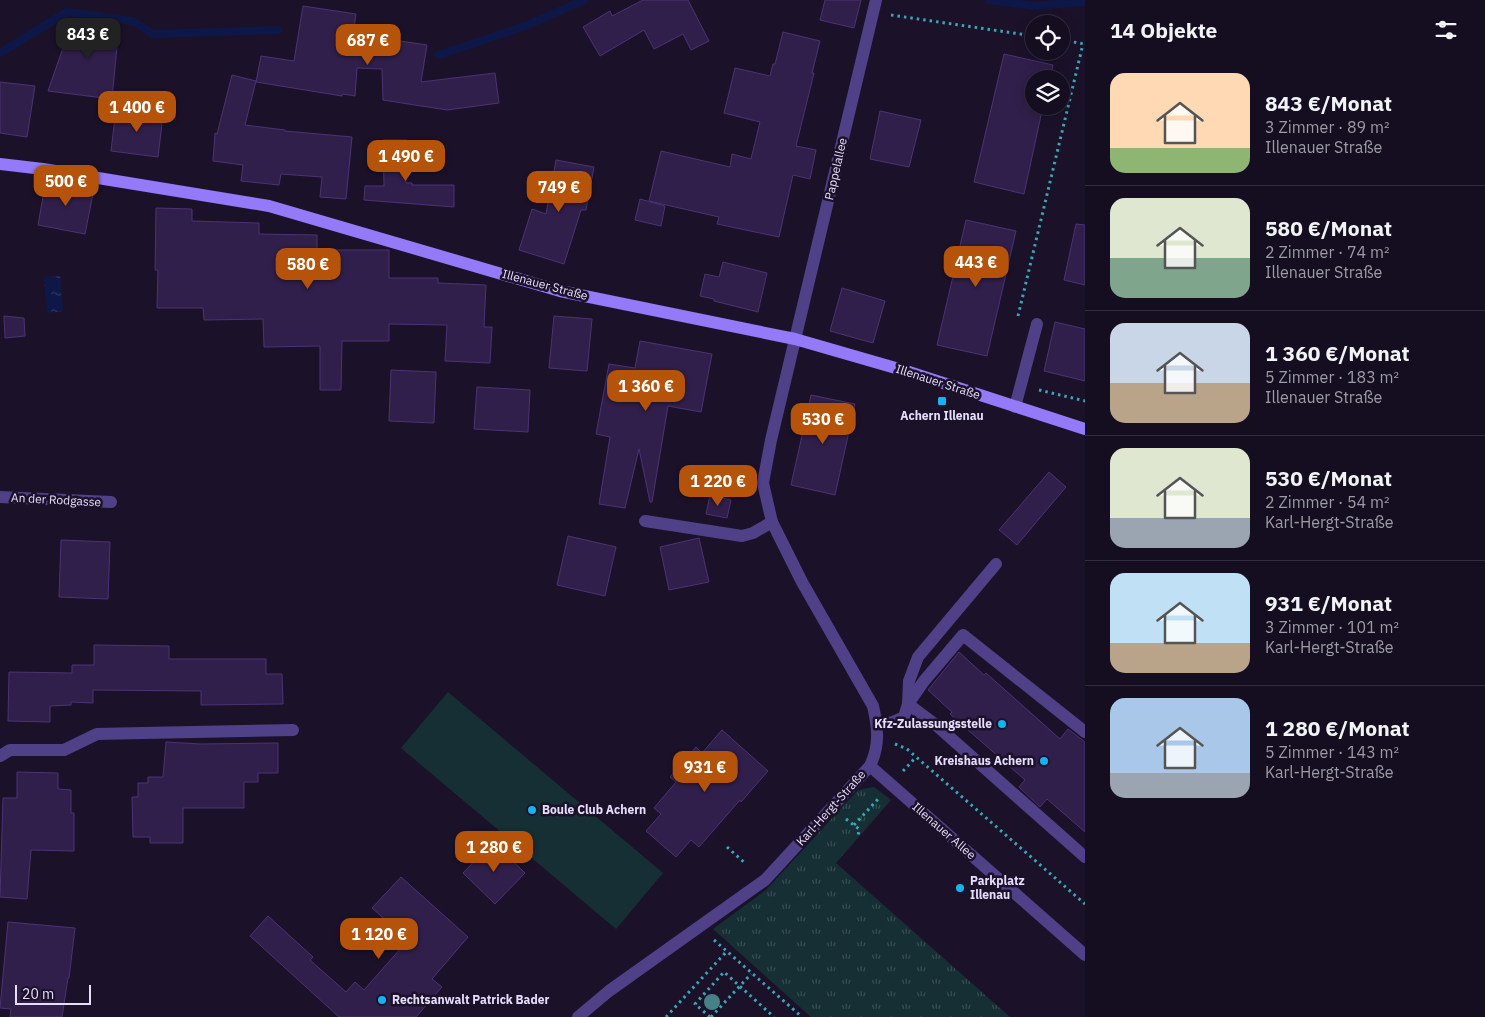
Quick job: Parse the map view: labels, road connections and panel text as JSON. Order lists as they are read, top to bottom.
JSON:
{
  "streets": {
    "main road": ["Illenauer Straße"],
    "street": [
      "Pappelallee",
      "An der Rodgasse",
      "Karl-Hergt-Straße",
      "Illenauer Allee"
    ]
  },
  "crossings": [
    ["Pappelallee", "Illenauer Straße"],
    ["Pappelallee", "Karl-Hergt-Straße"],
    ["Illenauer Straße", "Karl-Hergt-Straße"],
    ["Karl-Hergt-Straße", "Illenauer Allee"]
  ],
  "places": {
    "transit": ["Achern Illenau"],
    "other": [
      "Kfz-Zulassungsstelle",
      "Kreishaus Achern",
      "Boule Club Achern",
      "Parkplatz Illenau",
      "Rechtsanwalt Patrick Bader"
    ]
  },
  "scale_bar": "20 m",
  "page": {
    "heading": "14 Objekte",
    "price": [
      "843 €",
      "687 €",
      "1 400 €",
      "1 490 €",
      "500 €",
      "749 €",
      "443 €",
      "580 €",
      "1 360 €",
      "530 €",
      "1 220 €",
      "931 €",
      "1 280 €",
      "1 120 €"
    ],
    "list": [
      {
        "name": "843 €/Monat",
        "note": "3 Zimmer · 89 m² · Illenauer Straße"
      },
      {
        "name": "580 €/Monat",
        "note": "2 Zimmer · 74 m² · Illenauer Straße"
      },
      {
        "name": "1 360 €/Monat",
        "note": "5 Zimmer · 183 m² · Illenauer Straße"
      },
      {
        "name": "530 €/Monat",
        "note": "2 Zimmer · 54 m² · Karl-Hergt-Straße"
      },
      {
        "name": "931 €/Monat",
        "note": "3 Zimmer · 101 m² · Karl-Hergt-Straße"
      },
      {
        "name": "1 280 €/Monat",
        "note": "5 Zimmer · 143 m² · Karl-Hergt-Straße"
      }
    ],
    "scale": "20 m"
  }
}
